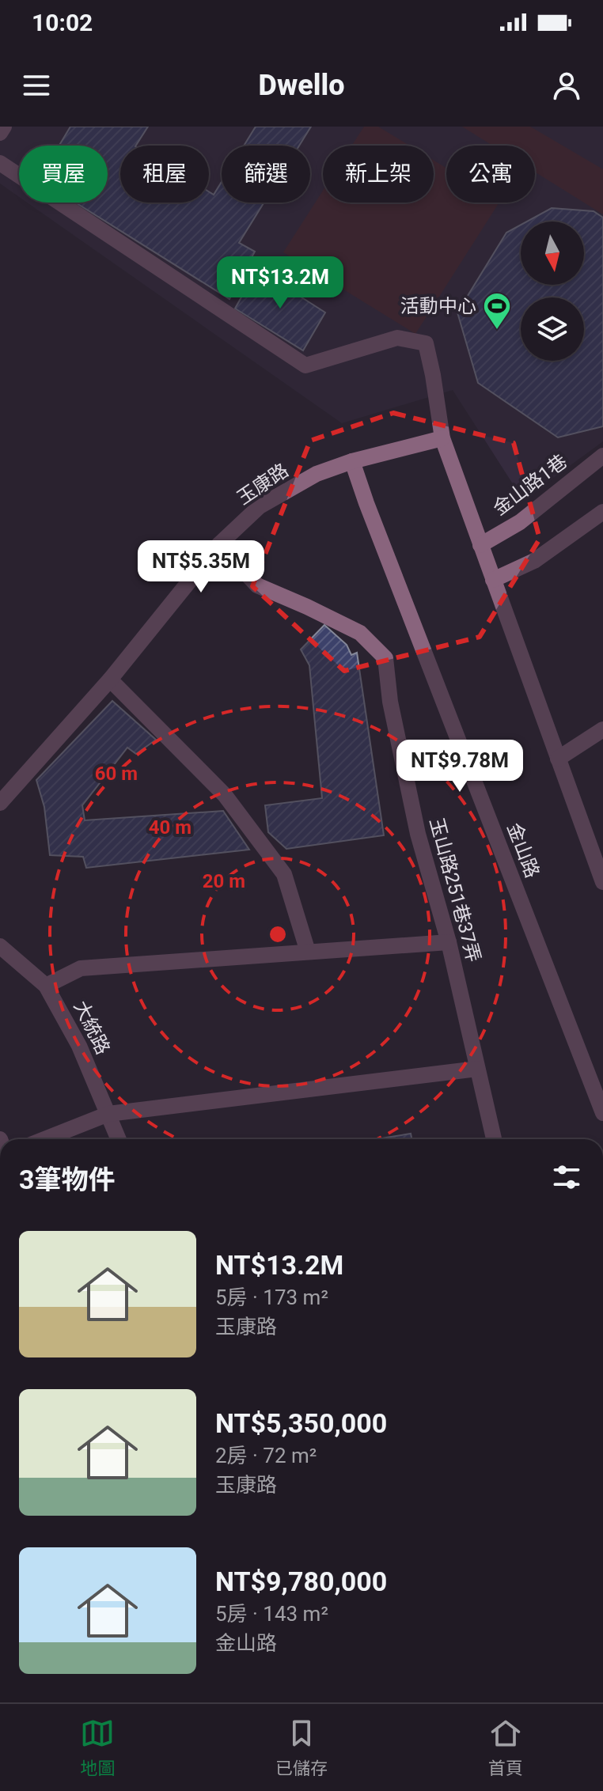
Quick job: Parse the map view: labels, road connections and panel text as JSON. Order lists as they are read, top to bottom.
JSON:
{
  "streets": {
    "street": [
      "玉康路",
      "金山路1巷",
      "金山路",
      "玉山路251巷37弄",
      "大統路"
    ]
  },
  "crossings": [
    ["玉康路", "金山路"],
    ["玉康路", "玉山路251巷37弄"]
  ],
  "places": {
    "sports": ["活動中心"]
  },
  "north": "bottom",
  "page": {
    "status": "10:02",
    "header": "Dwello",
    "chip": [
      "買屋",
      "租屋",
      "篩選",
      "新上架",
      "公寓"
    ],
    "price": ["NT$13.2M", "NT$5.35M", "NT$9.78M"],
    "heading": "3筆物件",
    "list": [
      {
        "name": "NT$13.2M",
        "note": "5房 · 173 m² · 玉康路"
      },
      {
        "name": "NT$5,350,000",
        "note": "2房 · 72 m² · 玉康路"
      },
      {
        "name": "NT$9,780,000",
        "note": "5房 · 143 m² · 金山路"
      }
    ],
    "tabs": ["地圖", "已儲存", "首頁"]
  },
  "rings": ["60 m", "40 m", "20 m"]
}
